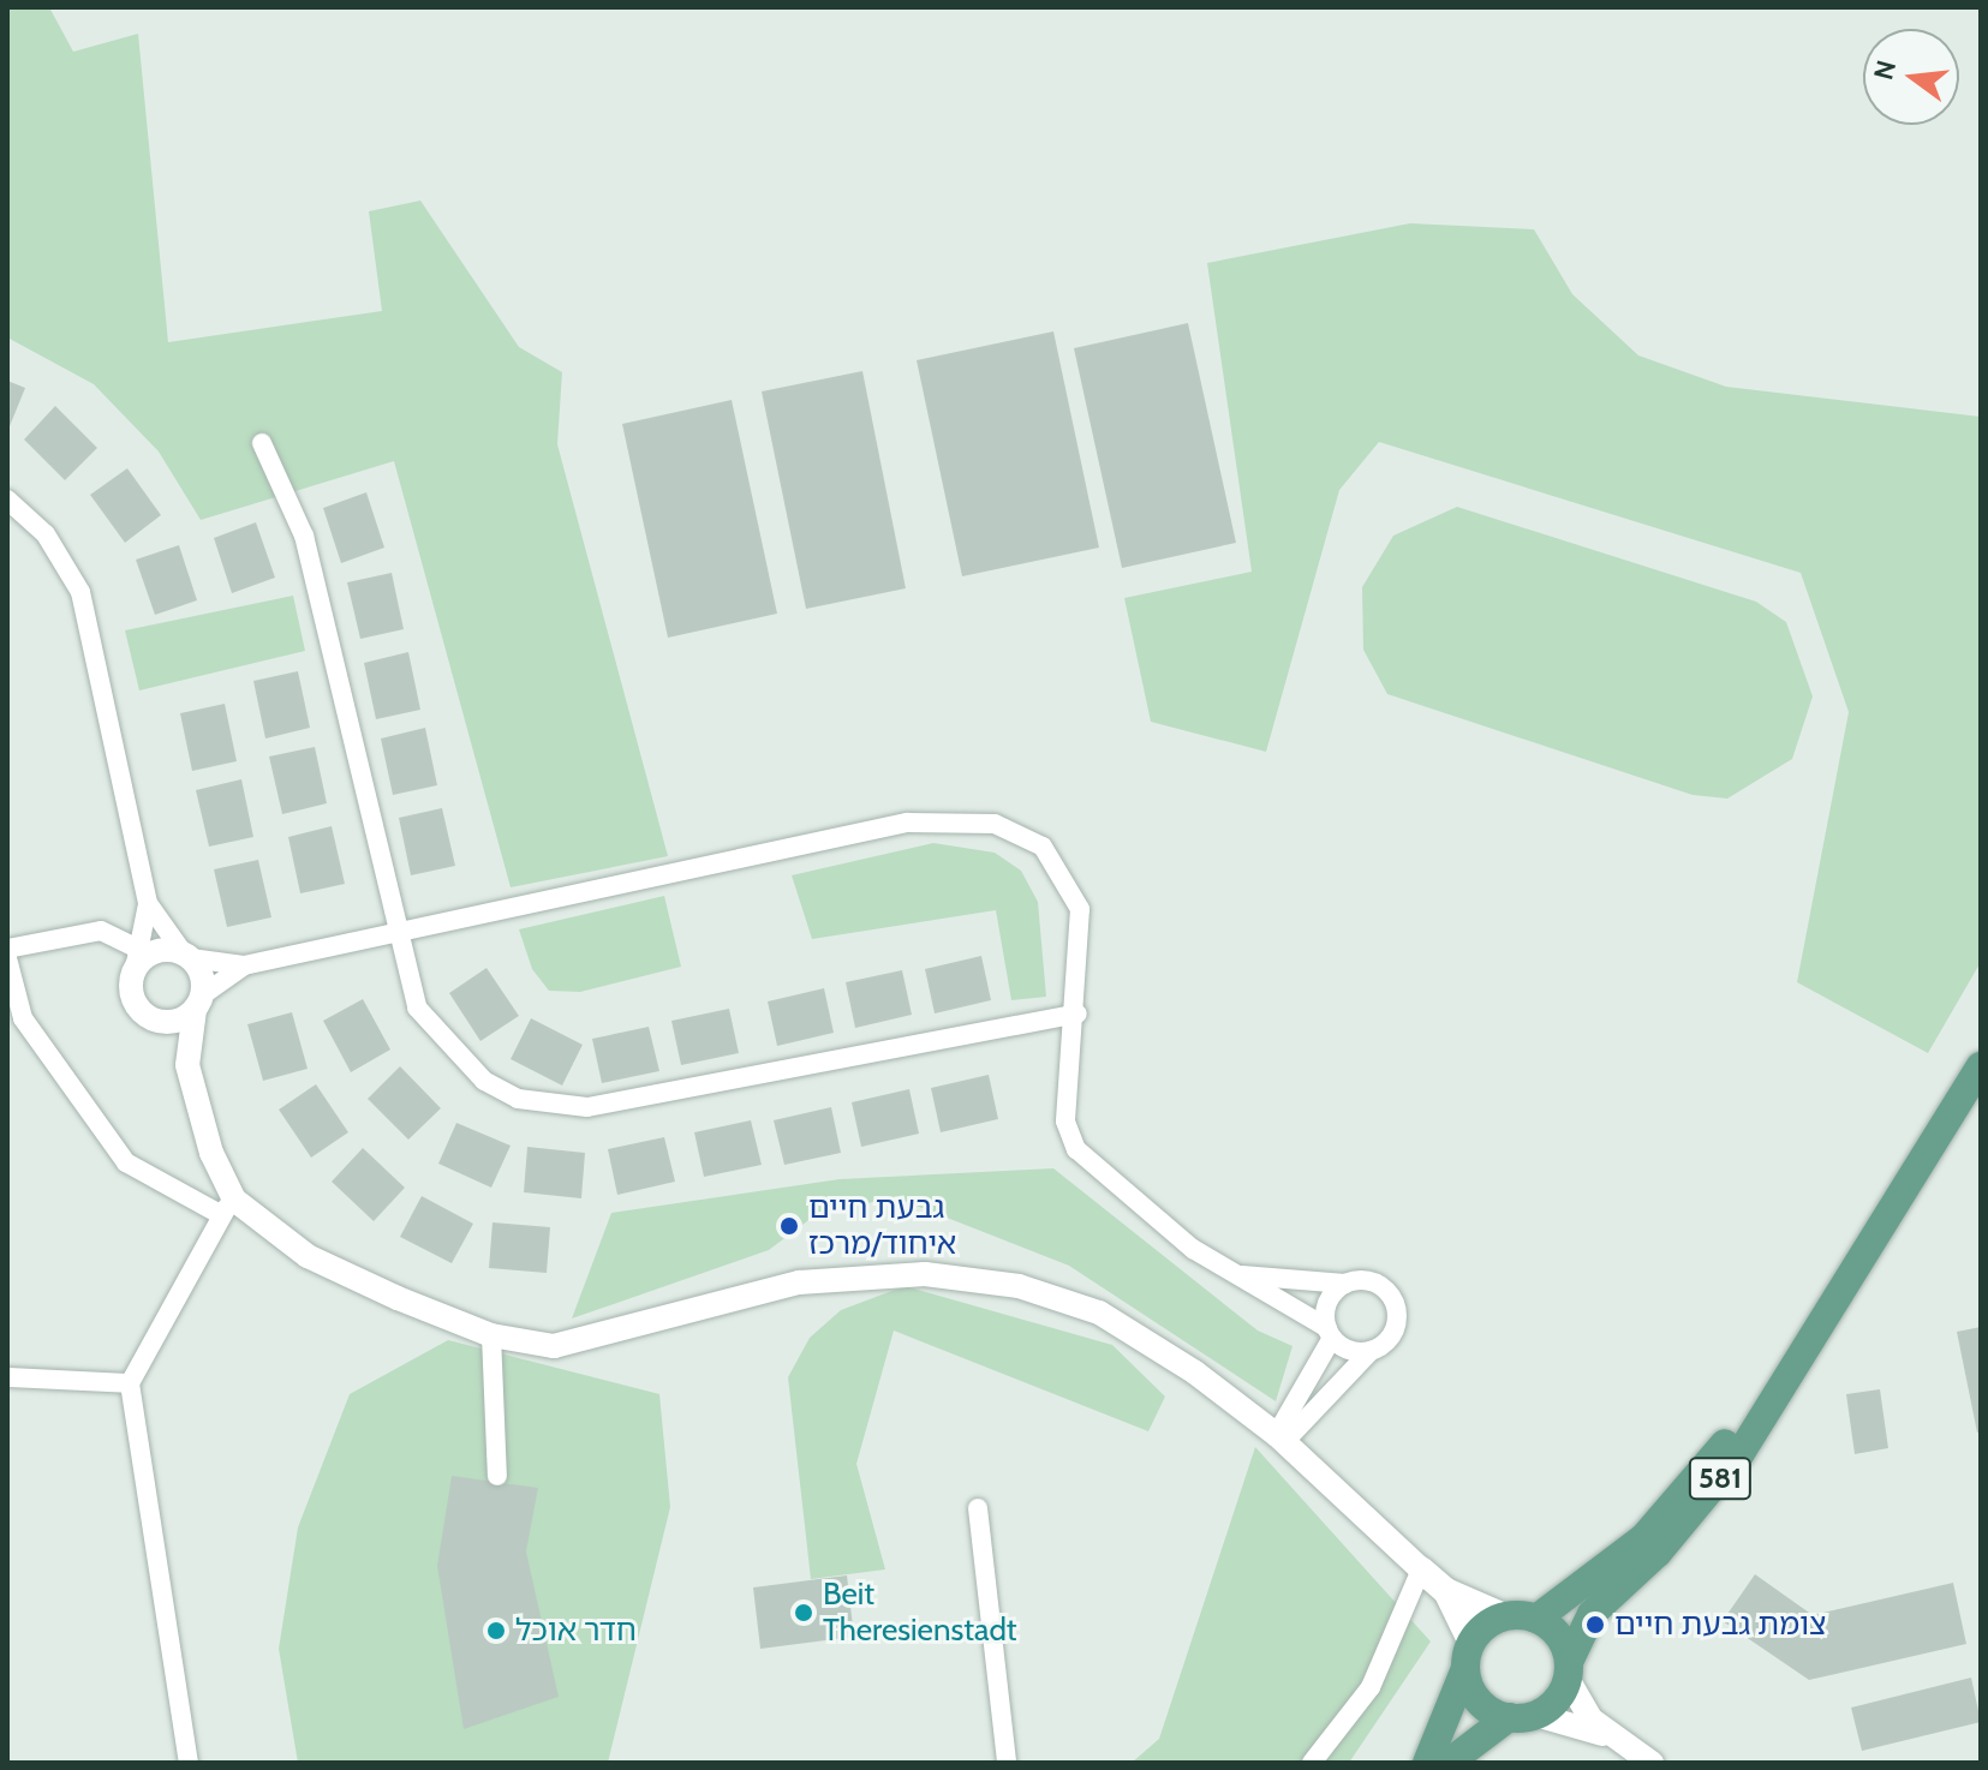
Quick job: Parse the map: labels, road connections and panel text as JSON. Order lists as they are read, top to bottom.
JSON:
{
  "streets": {
    "main road": ["581"]
  },
  "places": [
    "גבעת חיים איחוד/מרכז",
    "Beit Theresienstadt",
    "צומת גבעת חיים",
    "חדר אוכל"
  ],
  "north": "left"
}
